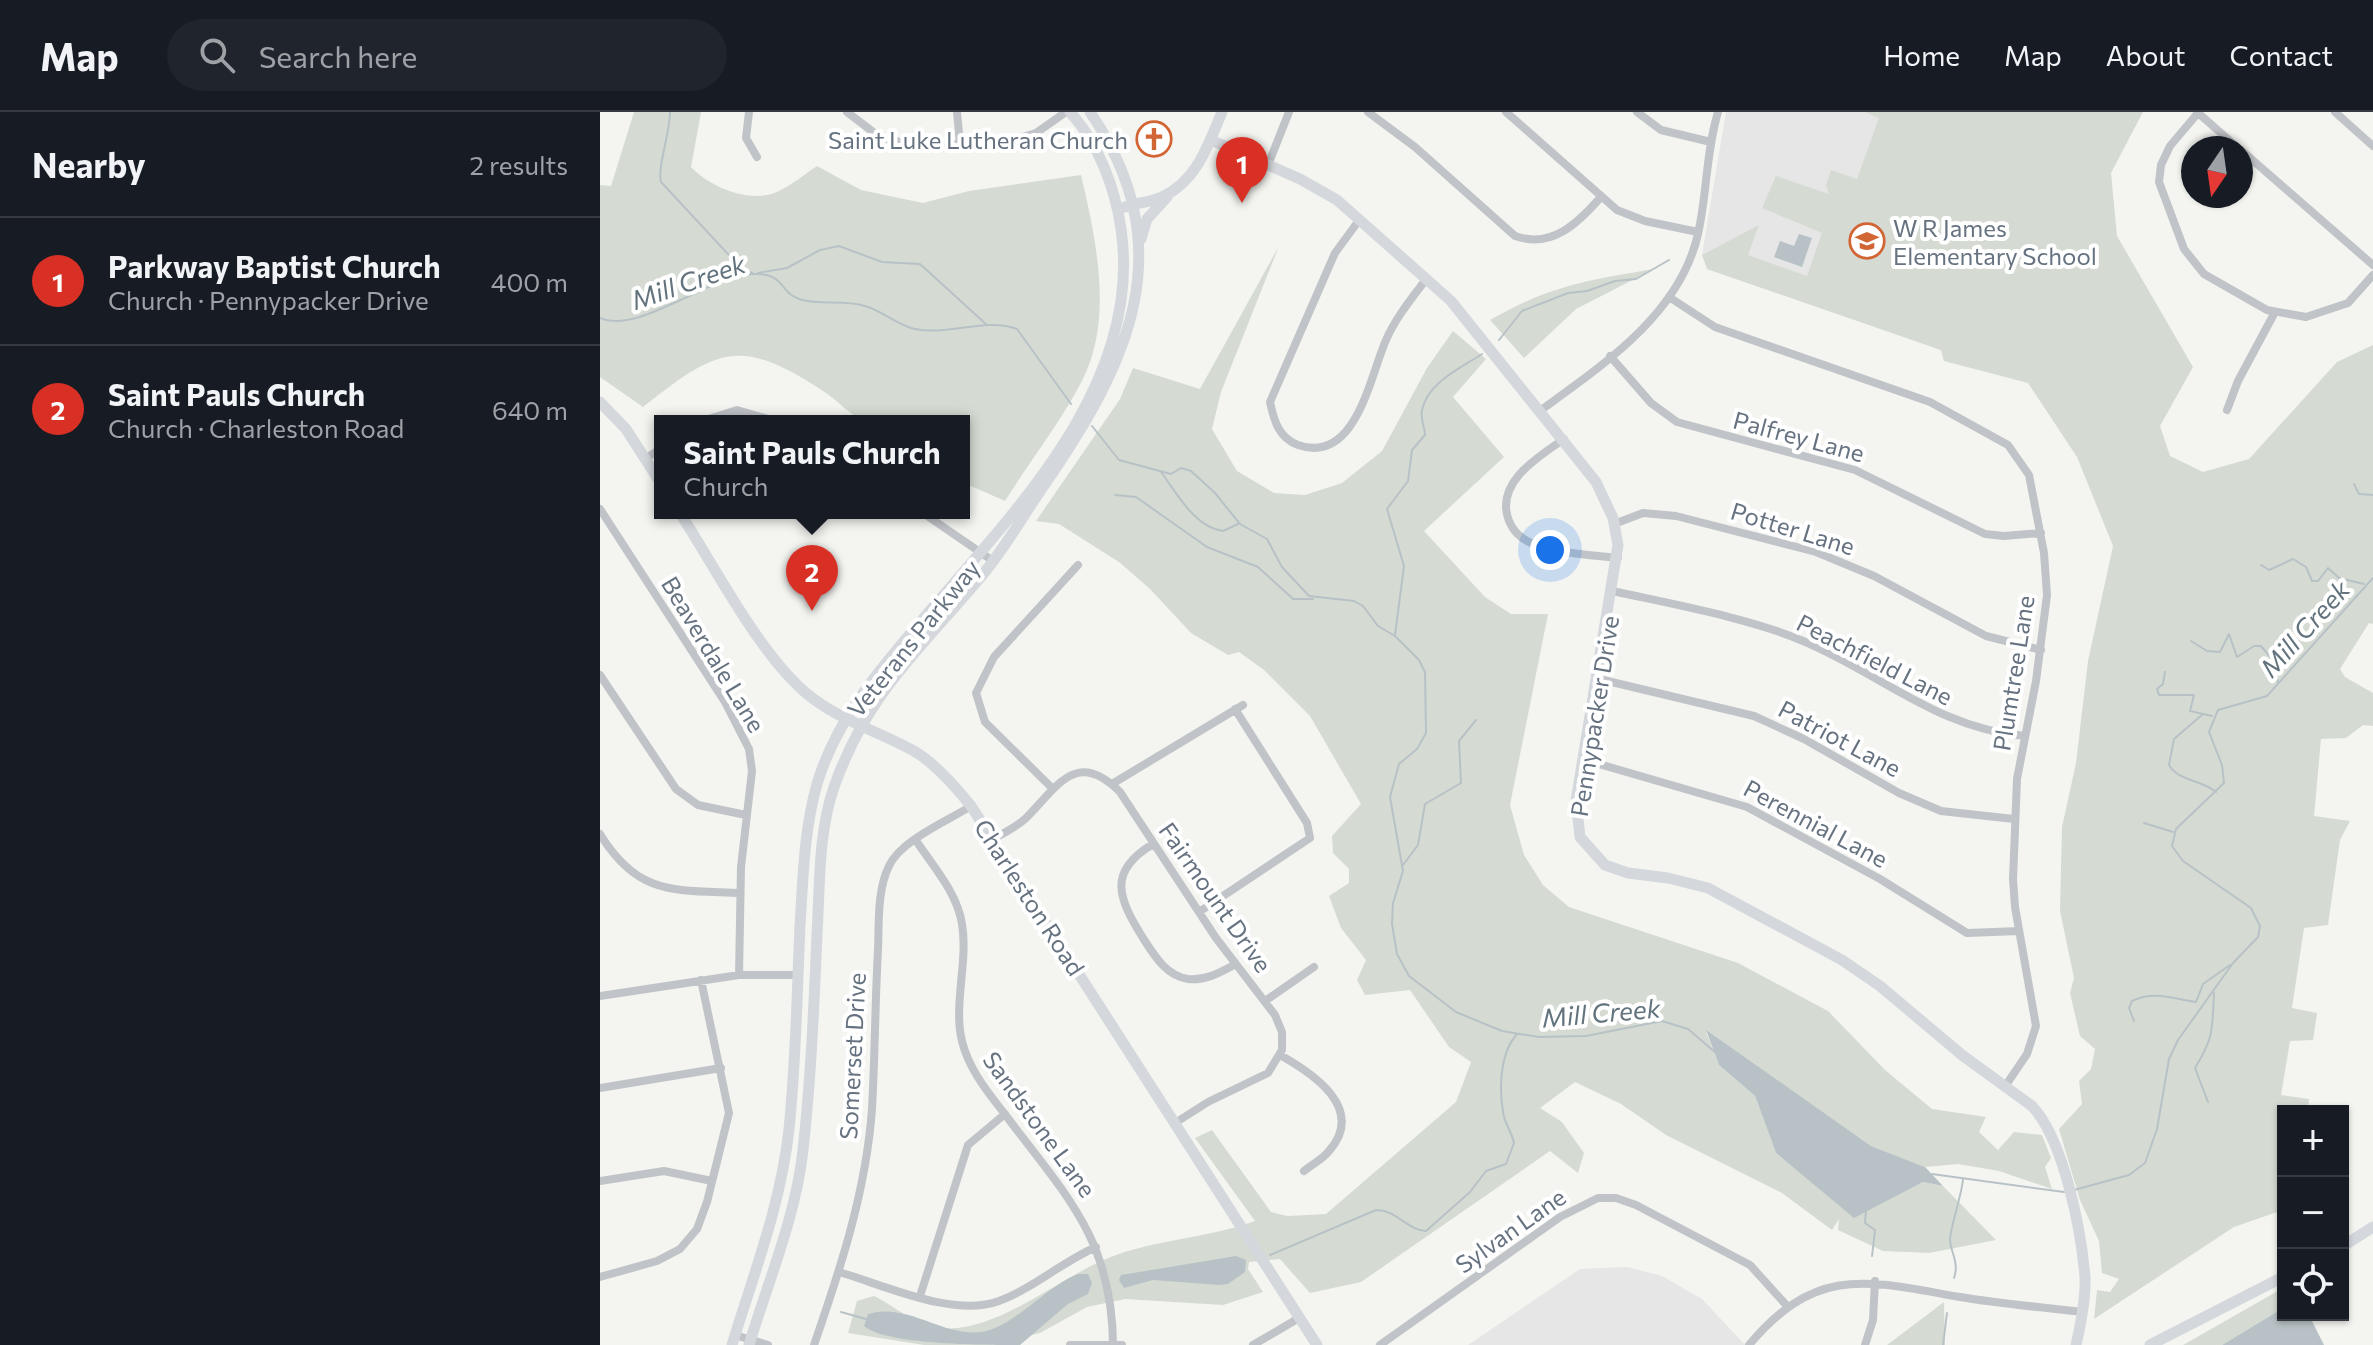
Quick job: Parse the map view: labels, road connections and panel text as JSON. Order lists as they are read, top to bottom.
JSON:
{
  "streets": {
    "street": [
      "Palfrey Lane",
      "Potter Lane",
      "Veterans Parkway",
      "Beaverdale Lane",
      "Peachfield Lane",
      "Plumtree Lane",
      "Pennypacker Drive",
      "Patriot Lane",
      "Perennial Lane",
      "Charleston Road",
      "Fairmount Drive",
      "Somerset Drive",
      "Sandstone Lane",
      "Sylvan Lane"
    ]
  },
  "crossings": [
    ["Palfrey Lane", "Plumtree Lane"],
    ["Potter Lane", "Plumtree Lane"],
    ["Potter Lane", "Pennypacker Drive"],
    ["Veterans Parkway", "Charleston Road"],
    ["Peachfield Lane", "Plumtree Lane"],
    ["Peachfield Lane", "Pennypacker Drive"],
    ["Plumtree Lane", "Pennypacker Drive"],
    ["Plumtree Lane", "Patriot Lane"],
    ["Plumtree Lane", "Perennial Lane"],
    ["Pennypacker Drive", "Patriot Lane"],
    ["Pennypacker Drive", "Perennial Lane"],
    ["Charleston Road", "Somerset Drive"],
    ["Somerset Drive", "Sandstone Lane"]
  ],
  "water": ["Mill Creek"],
  "places": {
    "church": ["Saint Luke Lutheran Church"],
    "school or university": ["W R James Elementary School"]
  },
  "north": "bottom",
  "page": {
    "header": "Map",
    "search": "Search here",
    "nav": [
      "Home",
      "Map",
      "About",
      "Contact"
    ],
    "heading": ["Nearby", "2 results"],
    "pins": ["1", "2"],
    "list": [
      {
        "mark": "1",
        "name": "Parkway Baptist Church",
        "note": "Church · Pennypacker Drive",
        "value": "400 m"
      },
      {
        "mark": "2",
        "name": "Saint Pauls Church",
        "note": "Church · Charleston Road",
        "value": "640 m"
      }
    ],
    "popup": ["Saint Pauls Church", "Church"],
    "map_buttons": ["+", "−"]
  }
}
